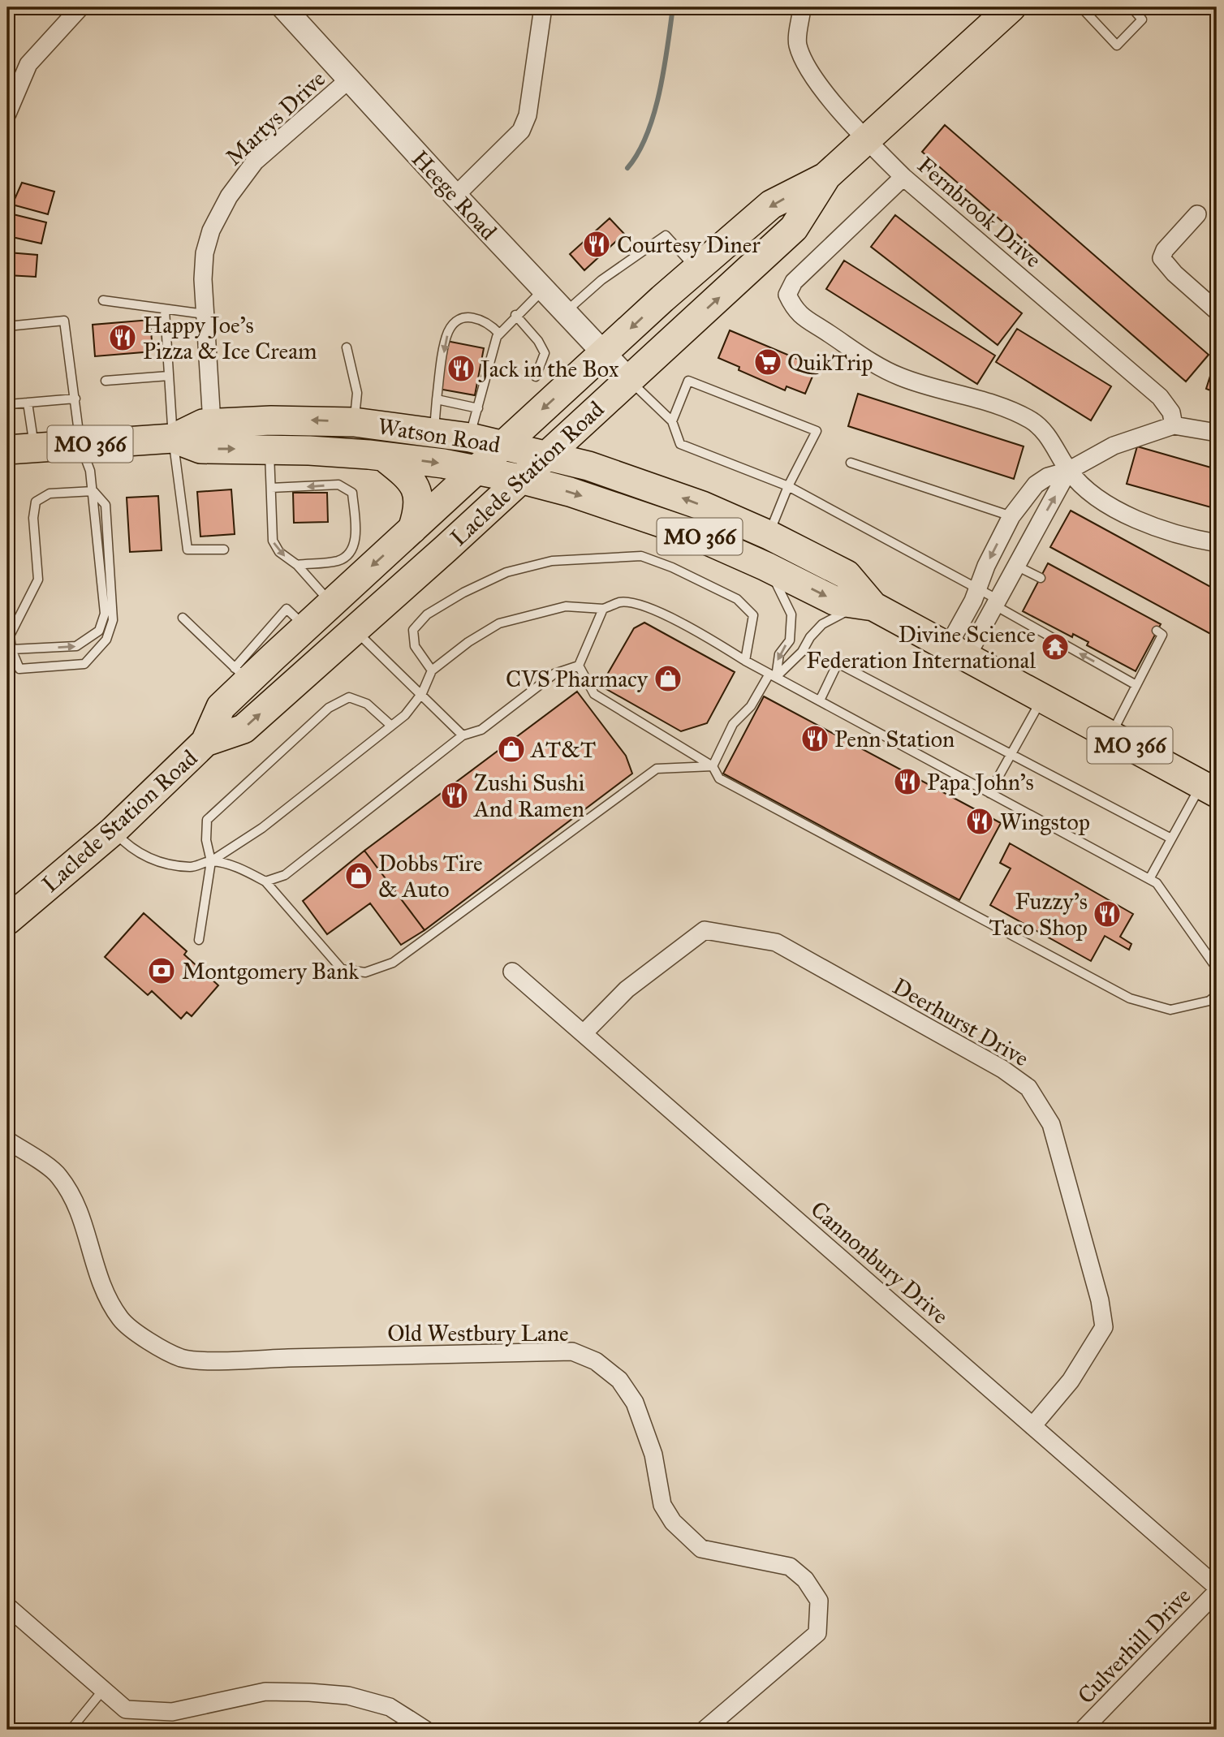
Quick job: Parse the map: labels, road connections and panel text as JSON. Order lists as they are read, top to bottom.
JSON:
{
  "streets": {
    "main road": ["Watson Road", "MO 366", "Laclede Station Road"],
    "street": [
      "Martys Drive",
      "Heege Road",
      "Fernbrook Drive",
      "Deerhurst Drive",
      "Cannonbury Drive",
      "Old Westbury Lane",
      "Culverhill Drive"
    ]
  },
  "crossings": [
    ["Martys Drive", "Heege Road"],
    ["Martys Drive", "Watson Road"],
    ["Heege Road", "Laclede Station Road"],
    ["Fernbrook Drive", "Laclede Station Road"],
    ["Watson Road", "Laclede Station Road"],
    ["Deerhurst Drive", "Cannonbury Drive"]
  ],
  "places": {
    "restaurant": [
      "Courtesy Diner",
      "Happy Joe’s Pizza & Ice Cream",
      "Jack in the Box",
      "Penn Station",
      "Papa John's",
      "Zushi Sushi And Ramen",
      "Wingstop",
      "Fuzzy's Taco Shop"
    ],
    "supermarket": ["QuikTrip"],
    "temple": ["Divine Science Federation International"],
    "shop": ["CVS Pharmacy", "AT&T", "Dobbs Tire & Auto"],
    "bank": ["Montgomery Bank"]
  }
}
